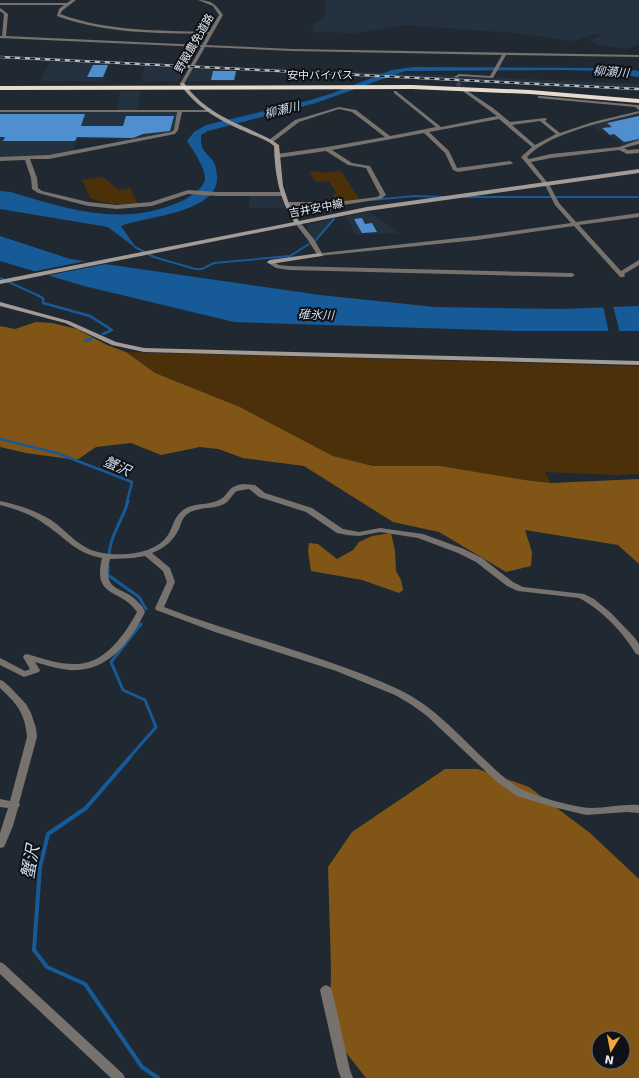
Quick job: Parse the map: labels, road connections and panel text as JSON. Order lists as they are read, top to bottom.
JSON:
{
  "streets": {
    "highway": ["安中バイパス"],
    "street": ["野殿農免道路", "吉井安中線"]
  },
  "crossings": [
    ["野殿農免道路", "安中バイパス"]
  ],
  "water": ["柳瀬川", "碓氷川", "蟹沢"],
  "north": "bottom"
}
